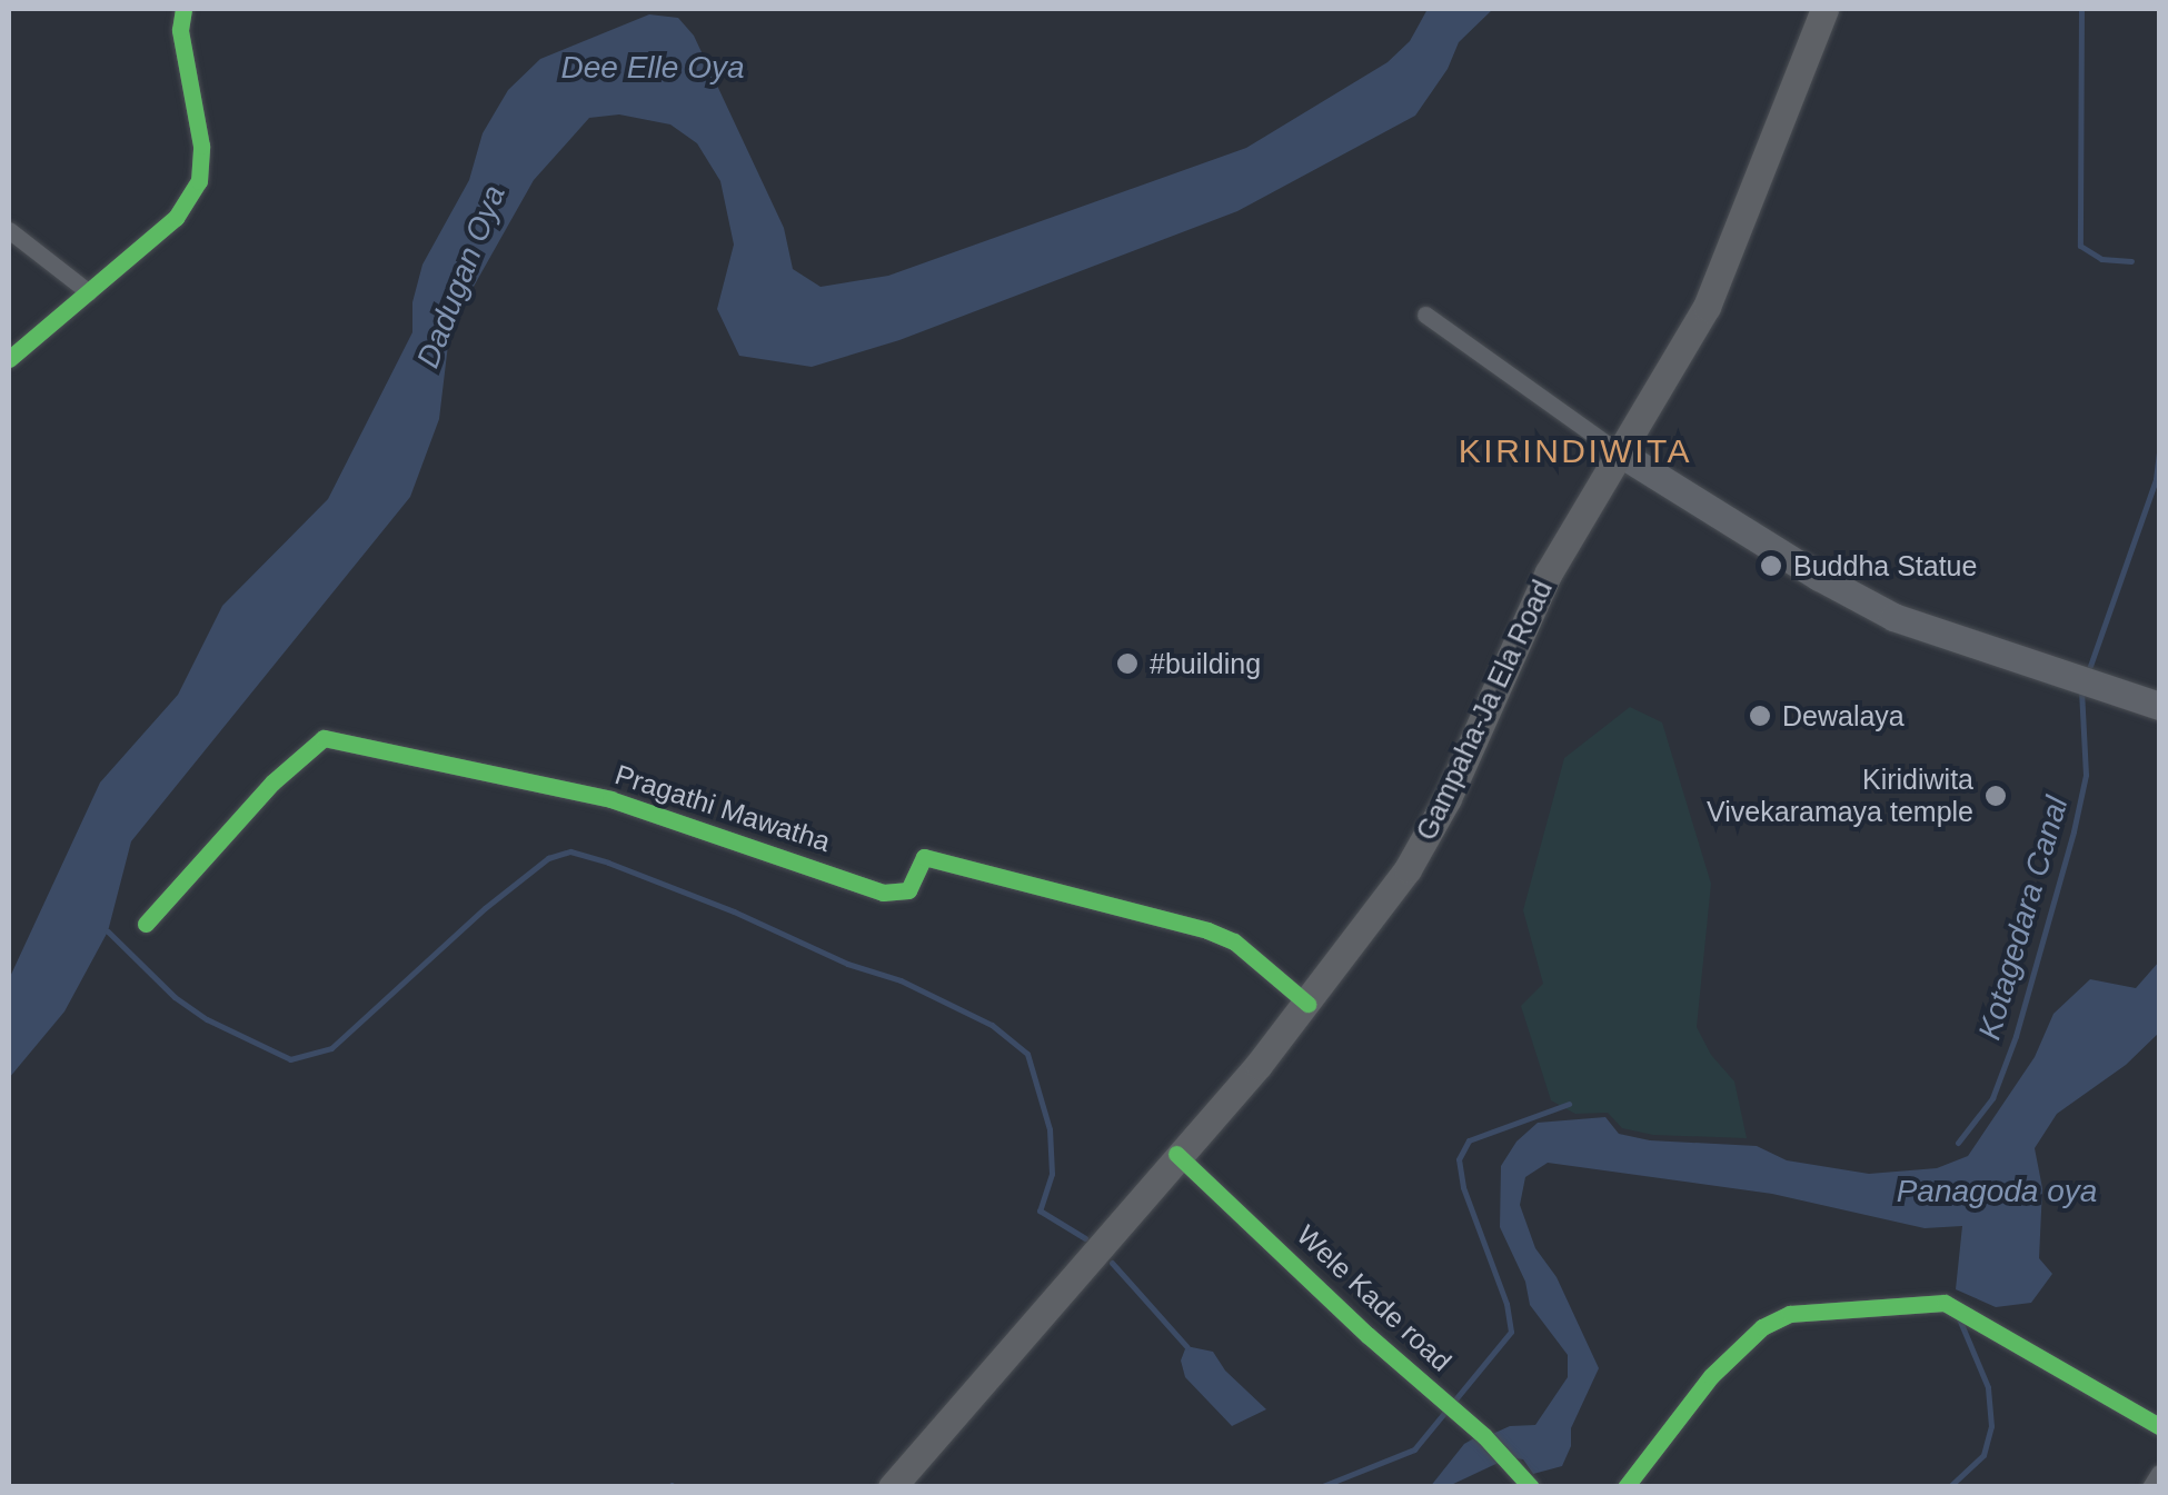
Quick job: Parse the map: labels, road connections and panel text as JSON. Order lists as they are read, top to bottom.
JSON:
{
  "streets": {
    "highway": ["Gampaha-Ja Ela Road"],
    "street": ["Pragathi Mawatha", "Wele Kade road"]
  },
  "crossings": [
    ["Gampaha-Ja Ela Road", "Pragathi Mawatha"],
    ["Gampaha-Ja Ela Road", "Wele Kade road"]
  ],
  "districts": ["KIRINDIWITA"],
  "water": [
    "Dee Elle Oya",
    "Dadugan Oya",
    "Kotagedara Canal",
    "Panagoda oya"
  ],
  "places": [
    "Buddha Statue",
    "#building",
    "Dewalaya",
    "Kiridiwita Vivekaramaya temple"
  ]
}
